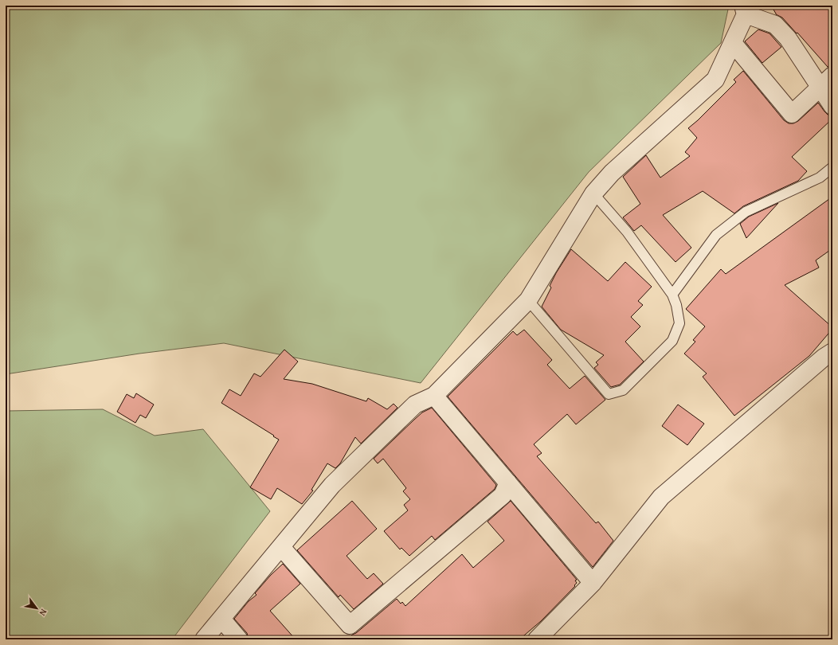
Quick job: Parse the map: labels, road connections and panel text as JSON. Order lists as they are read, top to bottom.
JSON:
{
  "north": "bottom right"
}
